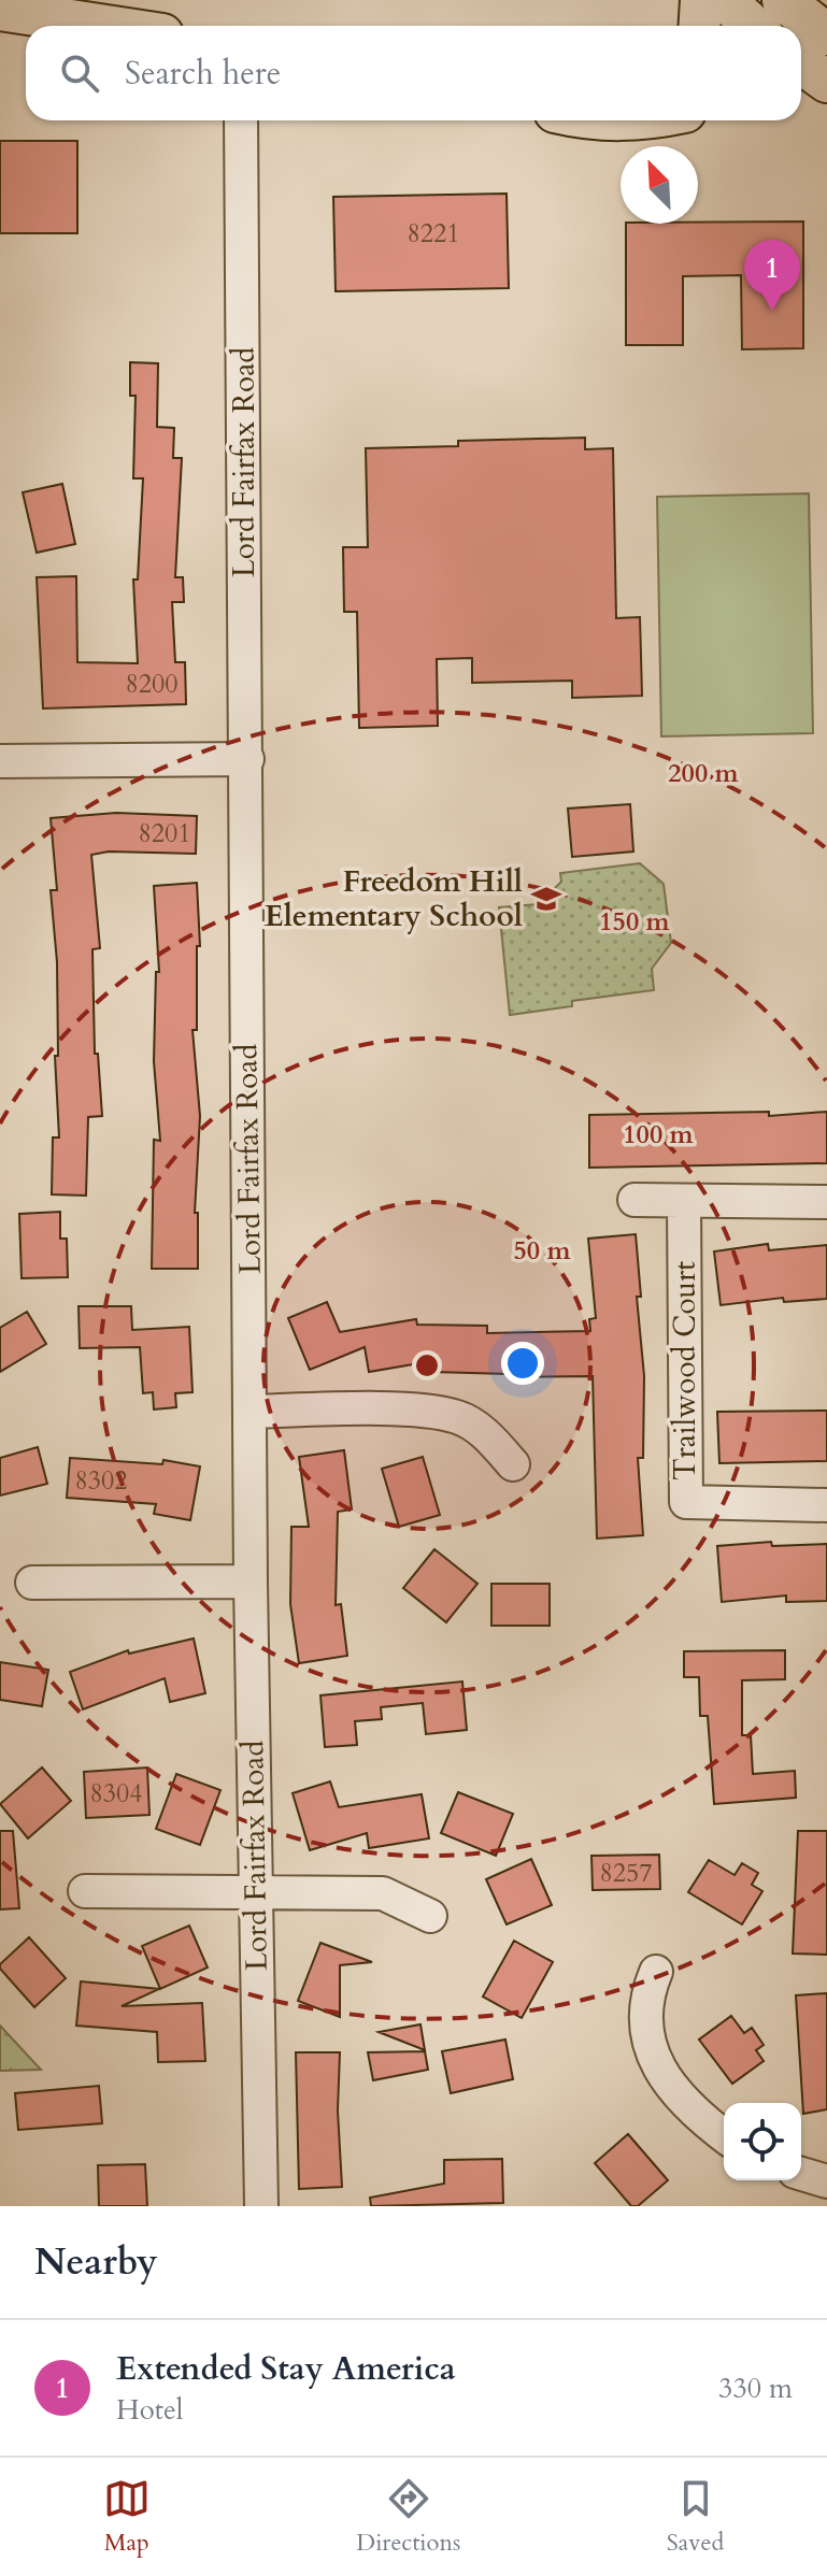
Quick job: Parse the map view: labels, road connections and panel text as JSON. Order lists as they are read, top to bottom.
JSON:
{
  "streets": {
    "street": ["Lord Fairfax Road", "Trailwood Court"]
  },
  "places": {
    "school or university": ["Freedom Hill Elementary School"]
  },
  "house_numbers": [
    "8221",
    "8200",
    "8201",
    "8302",
    "8304",
    "8257"
  ],
  "north": "top left",
  "page": {
    "search": "Search here",
    "pins": "1",
    "heading": "Nearby",
    "list": [
      {
        "mark": "1",
        "name": "Extended Stay America",
        "note": "Hotel",
        "value": "330 m"
      }
    ],
    "nav": ["Map", "Directions", "Saved"]
  },
  "rings": [
    "200 m",
    "150 m",
    "100 m",
    "50 m"
  ]
}
